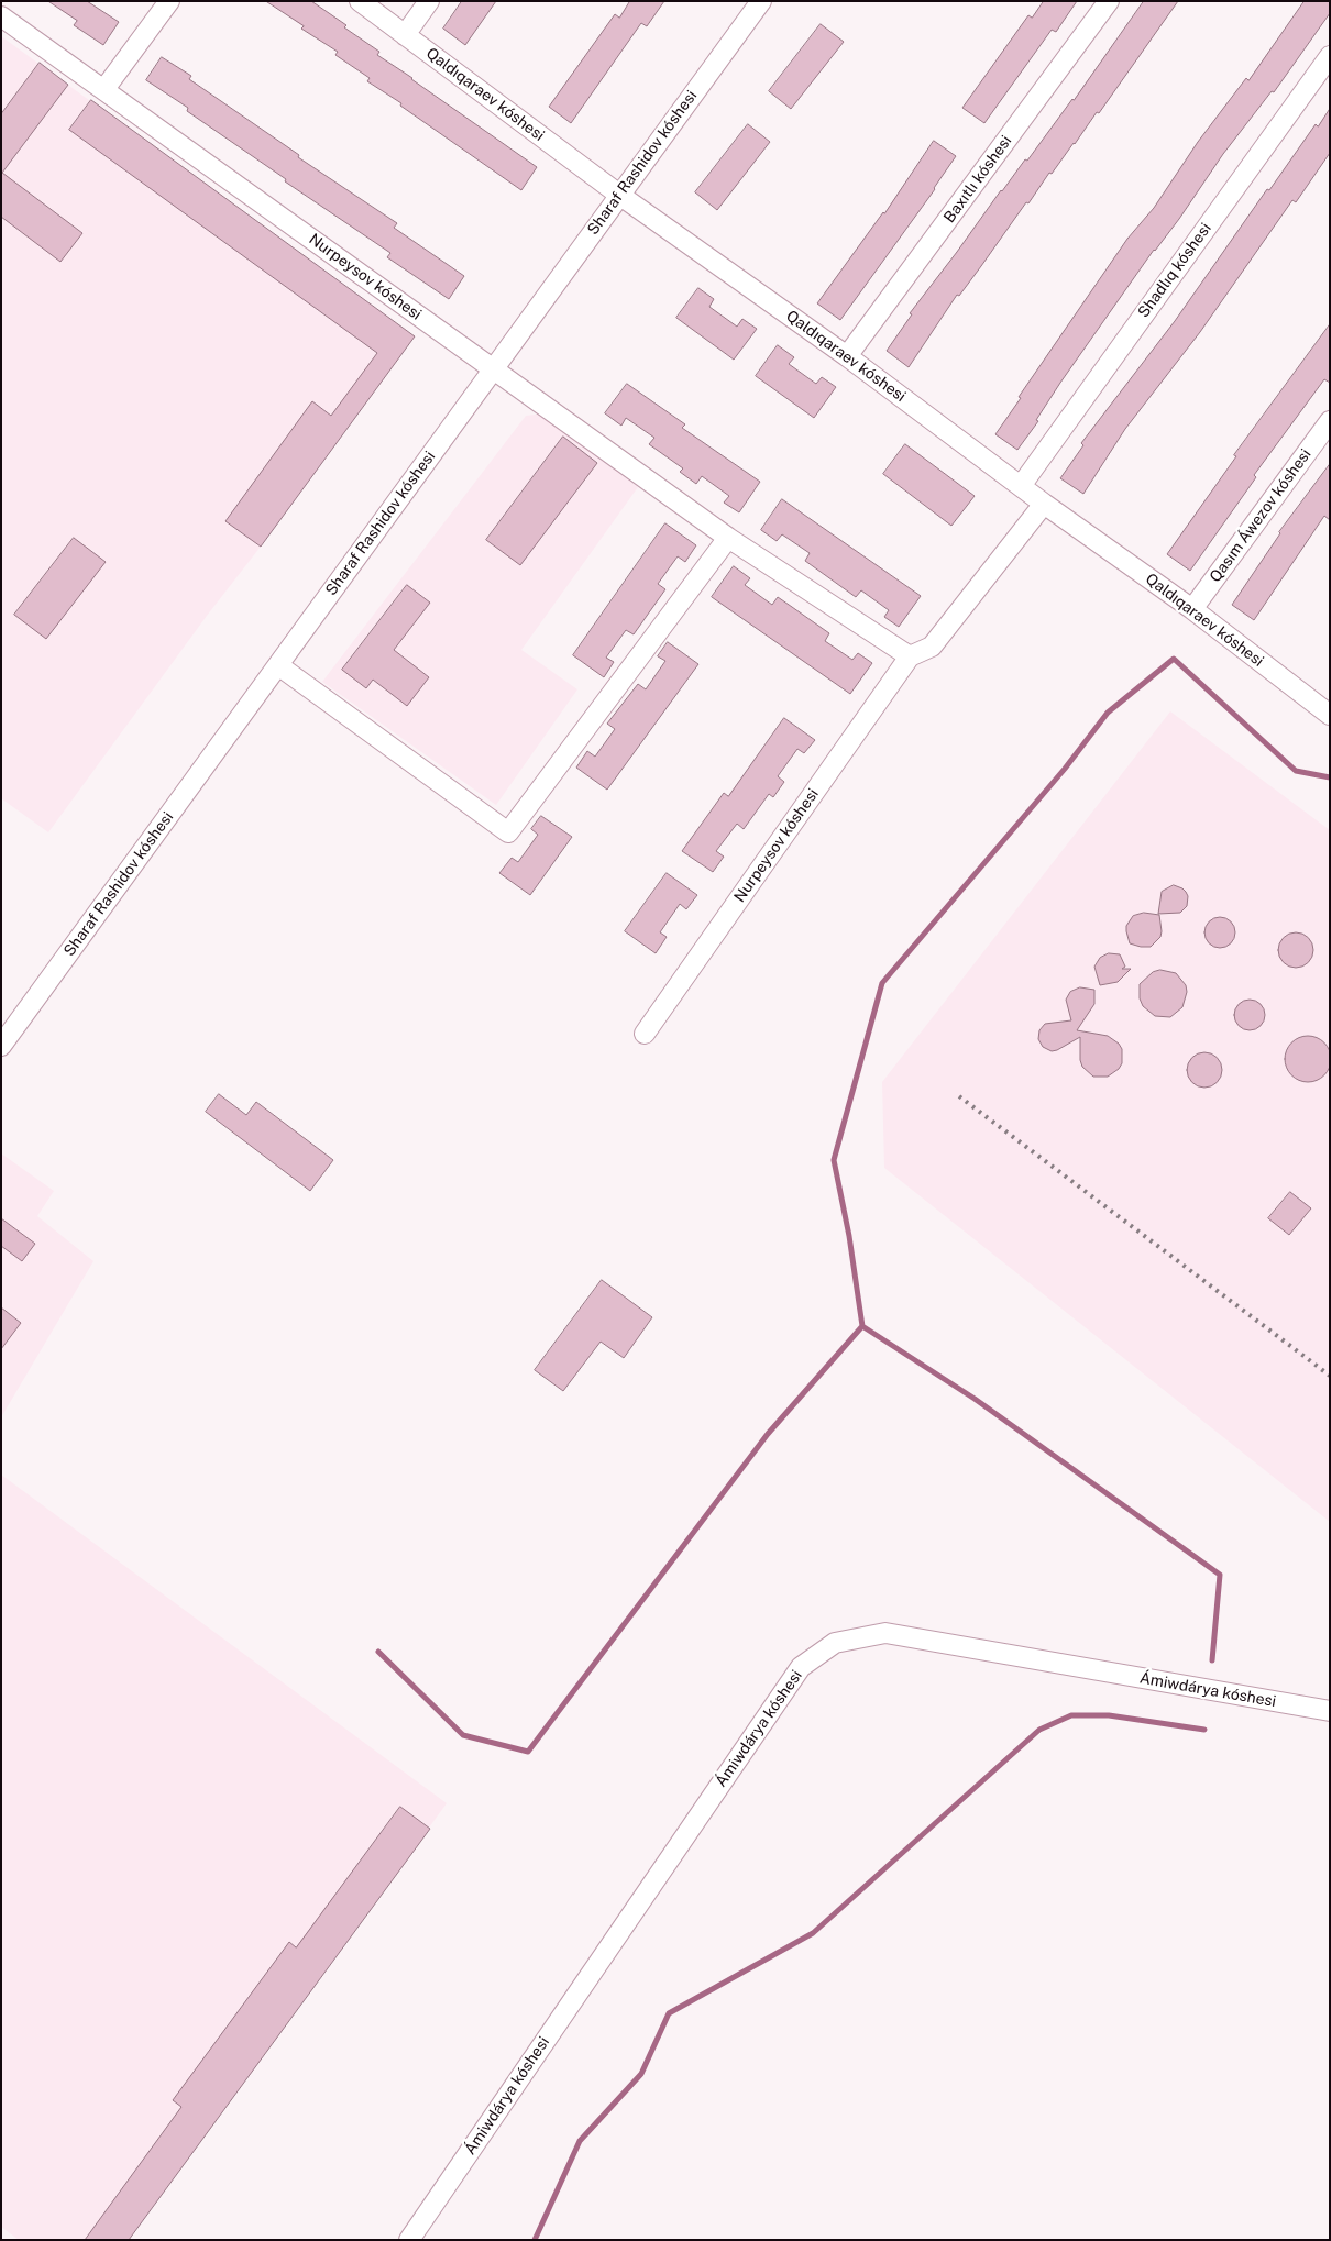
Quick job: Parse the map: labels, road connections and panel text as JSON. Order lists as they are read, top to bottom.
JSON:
{
  "streets": {
    "street": [
      "Qaldıqaraev kóshesi",
      "Sharaf Rashidov kóshesi",
      "Baxıtlı kóshesi",
      "Shadlıq kóshesi",
      "Nurpeysov kóshesi",
      "Qasım Áwezov kóshesi",
      "Ámiwdárya kóshesi"
    ]
  },
  "crossings": [
    ["Qaldıqaraev kóshesi", "Sharaf Rashidov kóshesi"],
    ["Qaldıqaraev kóshesi", "Baxıtlı kóshesi"],
    ["Qaldıqaraev kóshesi", "Shadlıq kóshesi"],
    ["Qaldıqaraev kóshesi", "Nurpeysov kóshesi"],
    ["Qaldıqaraev kóshesi", "Qasım Áwezov kóshesi"],
    ["Sharaf Rashidov kóshesi", "Nurpeysov kóshesi"]
  ]
}
